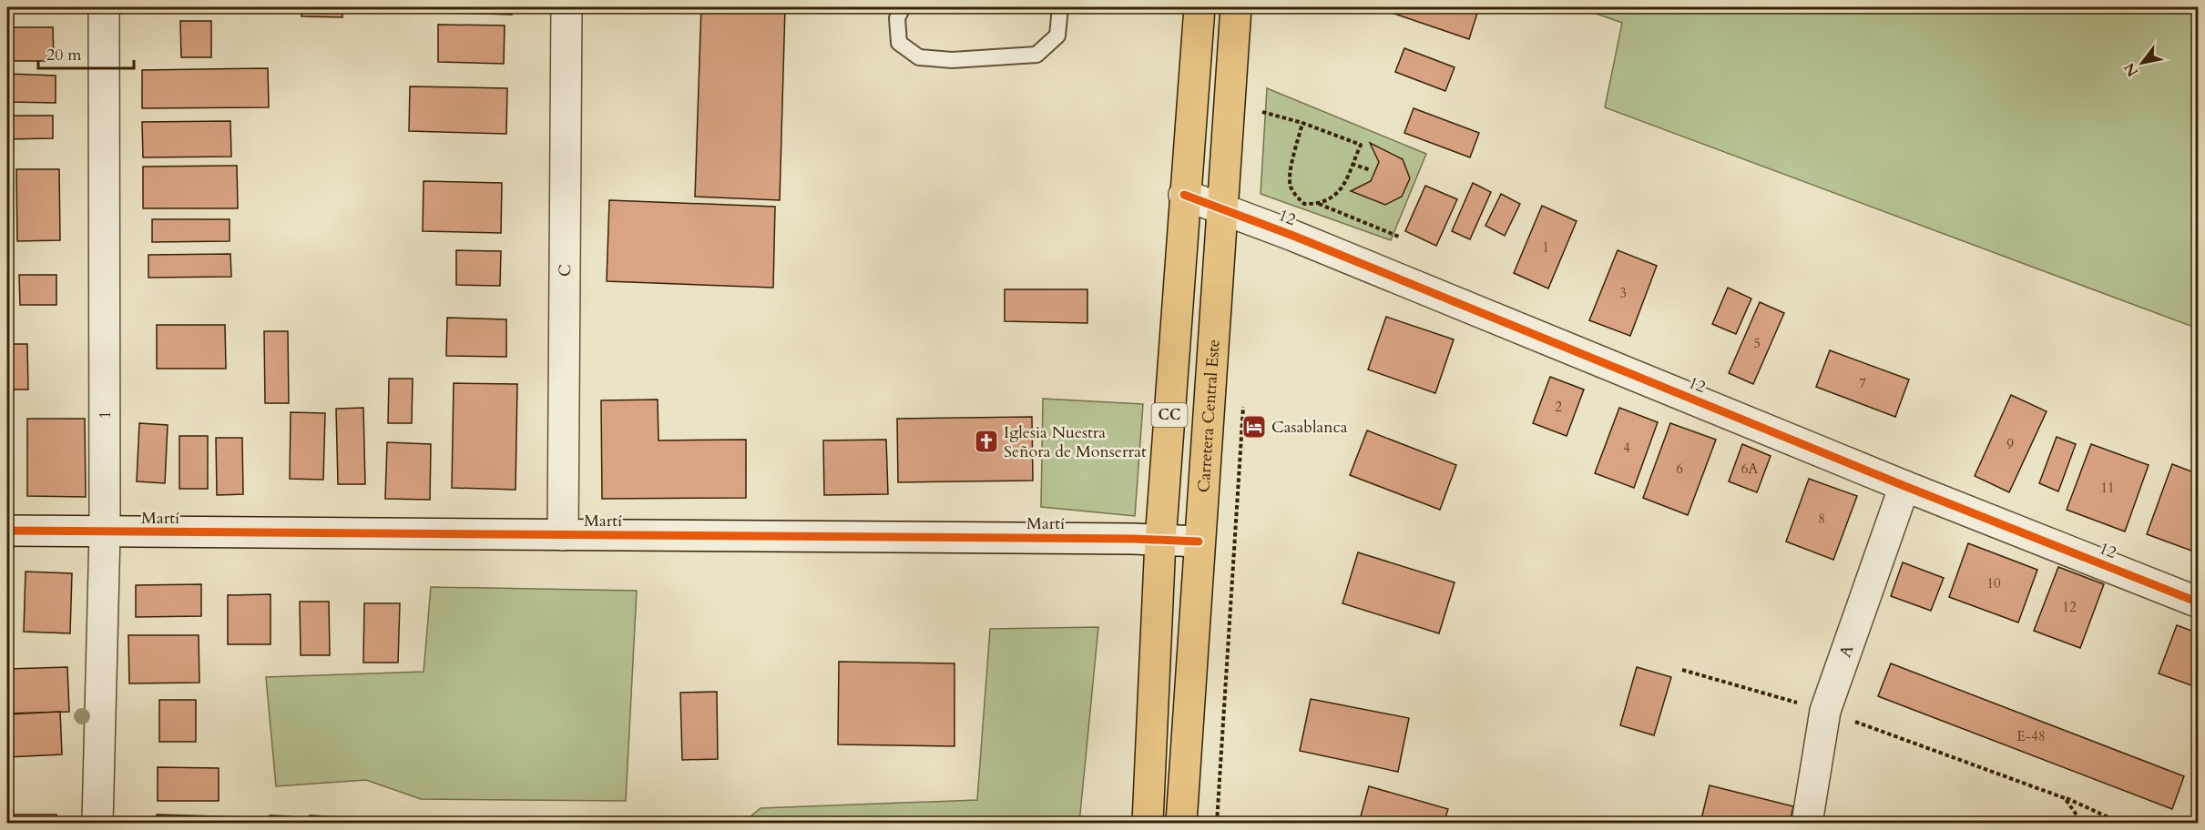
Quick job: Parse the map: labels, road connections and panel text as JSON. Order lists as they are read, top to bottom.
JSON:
{
  "streets": {
    "main road": ["CC", "Carretera Central Este"],
    "street": [
      "12",
      "C",
      "1",
      "Martí",
      "A"
    ]
  },
  "crossings": [
    ["12", "CC"],
    ["12", "Carretera Central Este"],
    ["12", "A"],
    ["C", "Martí"],
    ["1", "Martí"],
    ["CC", "Martí"],
    ["Carretera Central Este", "Martí"]
  ],
  "places": {
    "hotel": ["Casablanca"],
    "church": ["Iglesia Nuestra Señora de Monserrat"]
  },
  "house_numbers": [
    "1",
    "3",
    "5",
    "7",
    "2",
    "9",
    "4",
    "6",
    "6A",
    "11",
    "8",
    "10",
    "12",
    "E-48"
  ],
  "scale_bar": "20 m",
  "north": "bottom left"
}
